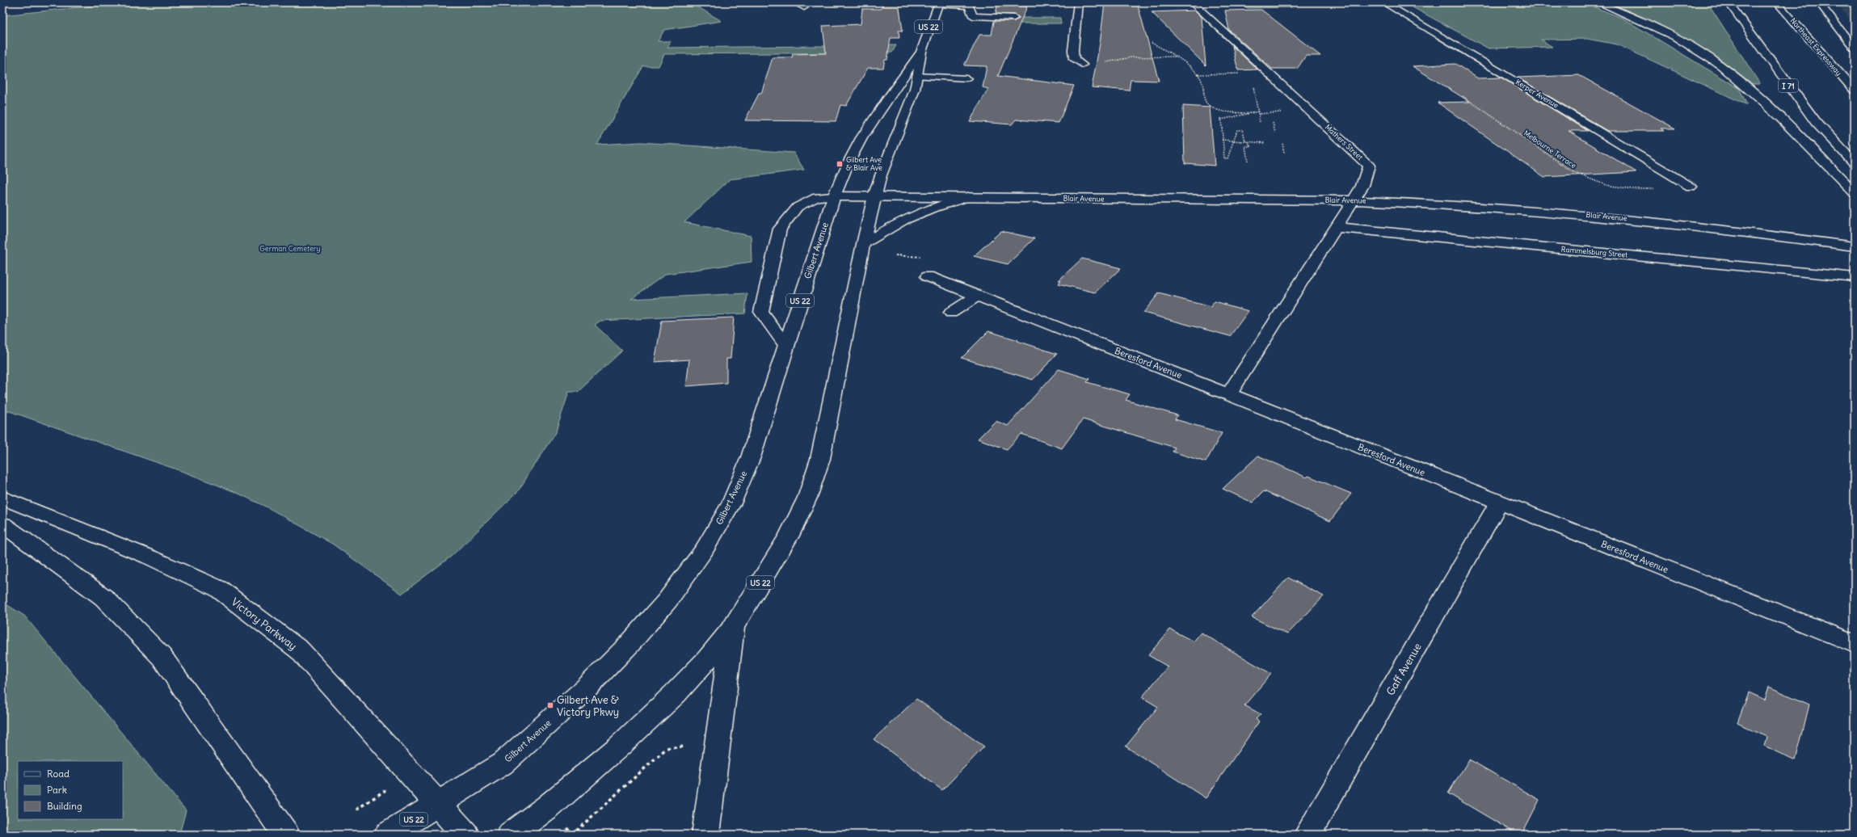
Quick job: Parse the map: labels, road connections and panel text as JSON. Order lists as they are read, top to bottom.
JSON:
{
  "streets": {
    "main road": [
      "US 22",
      "Northeast Expressway",
      "I 71",
      "Kerper Avenue",
      "Mathers Street",
      "Blair Avenue",
      "Gilbert Avenue",
      "Rammelsburg Street",
      "Beresford Avenue",
      "Victory Parkway",
      "Gaff Avenue"
    ],
    "path": ["Melbourne Terrace"]
  },
  "crossings": [
    ["Mathers Street", "Blair Avenue"],
    ["Mathers Street", "Rammelsburg Street"],
    ["Mathers Street", "Beresford Avenue"],
    ["Blair Avenue", "Gilbert Avenue"],
    ["Gilbert Avenue", "Victory Parkway"],
    ["Beresford Avenue", "Gaff Avenue"]
  ],
  "parks": ["German Cemetery"],
  "places": {
    "transit": ["Gilbert Ave & Blair Ave", "Gilbert Ave & Victory Pkwy"]
  },
  "legend": ["Road", "Park", "Building"]
}
